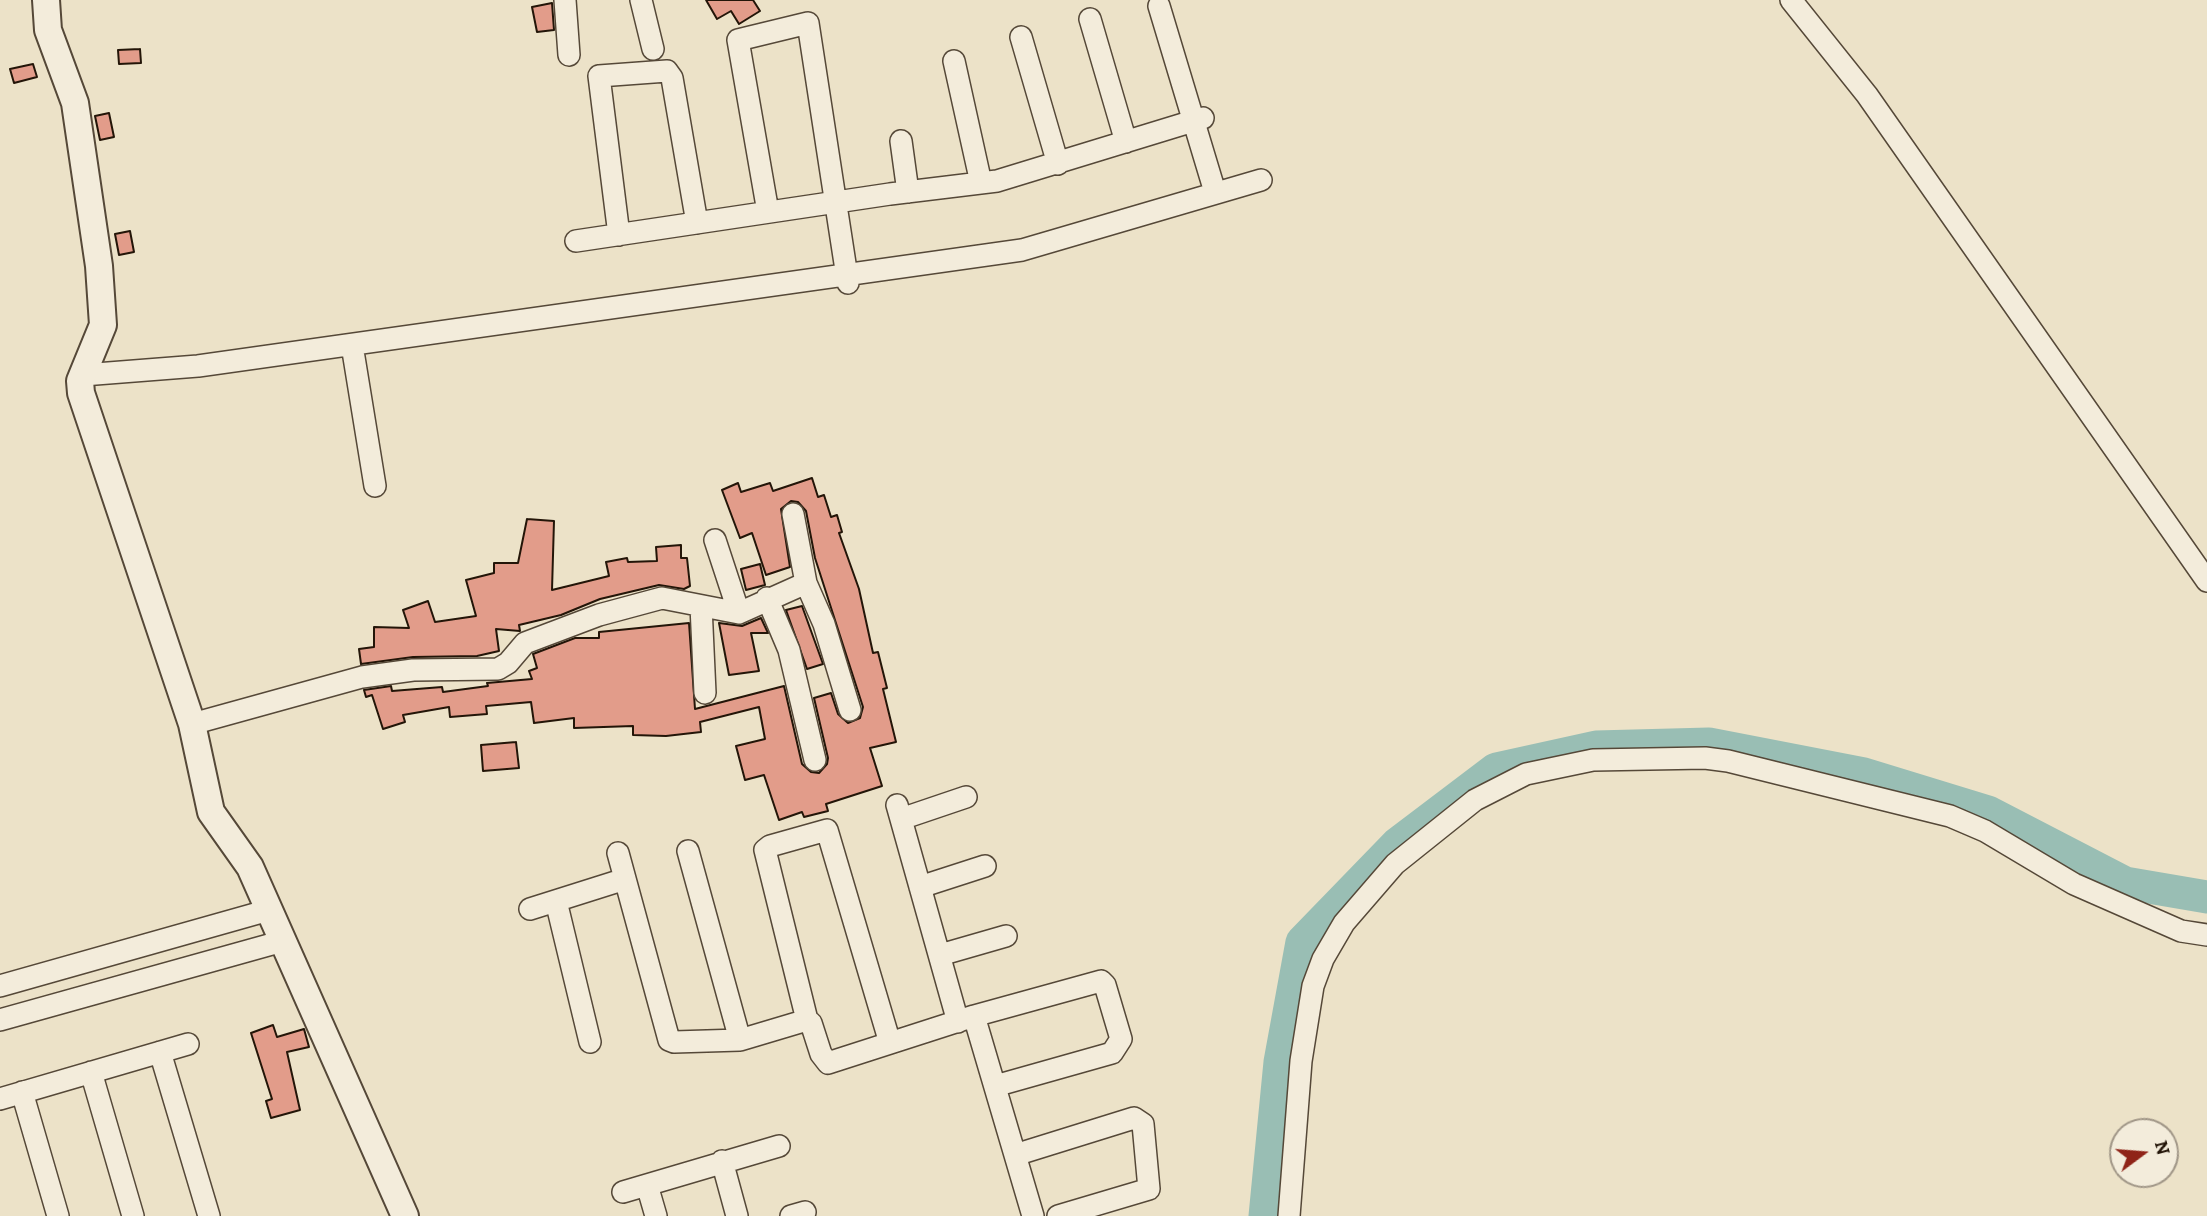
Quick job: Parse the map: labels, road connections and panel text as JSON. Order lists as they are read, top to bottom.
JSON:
{
  "north": "right"
}
